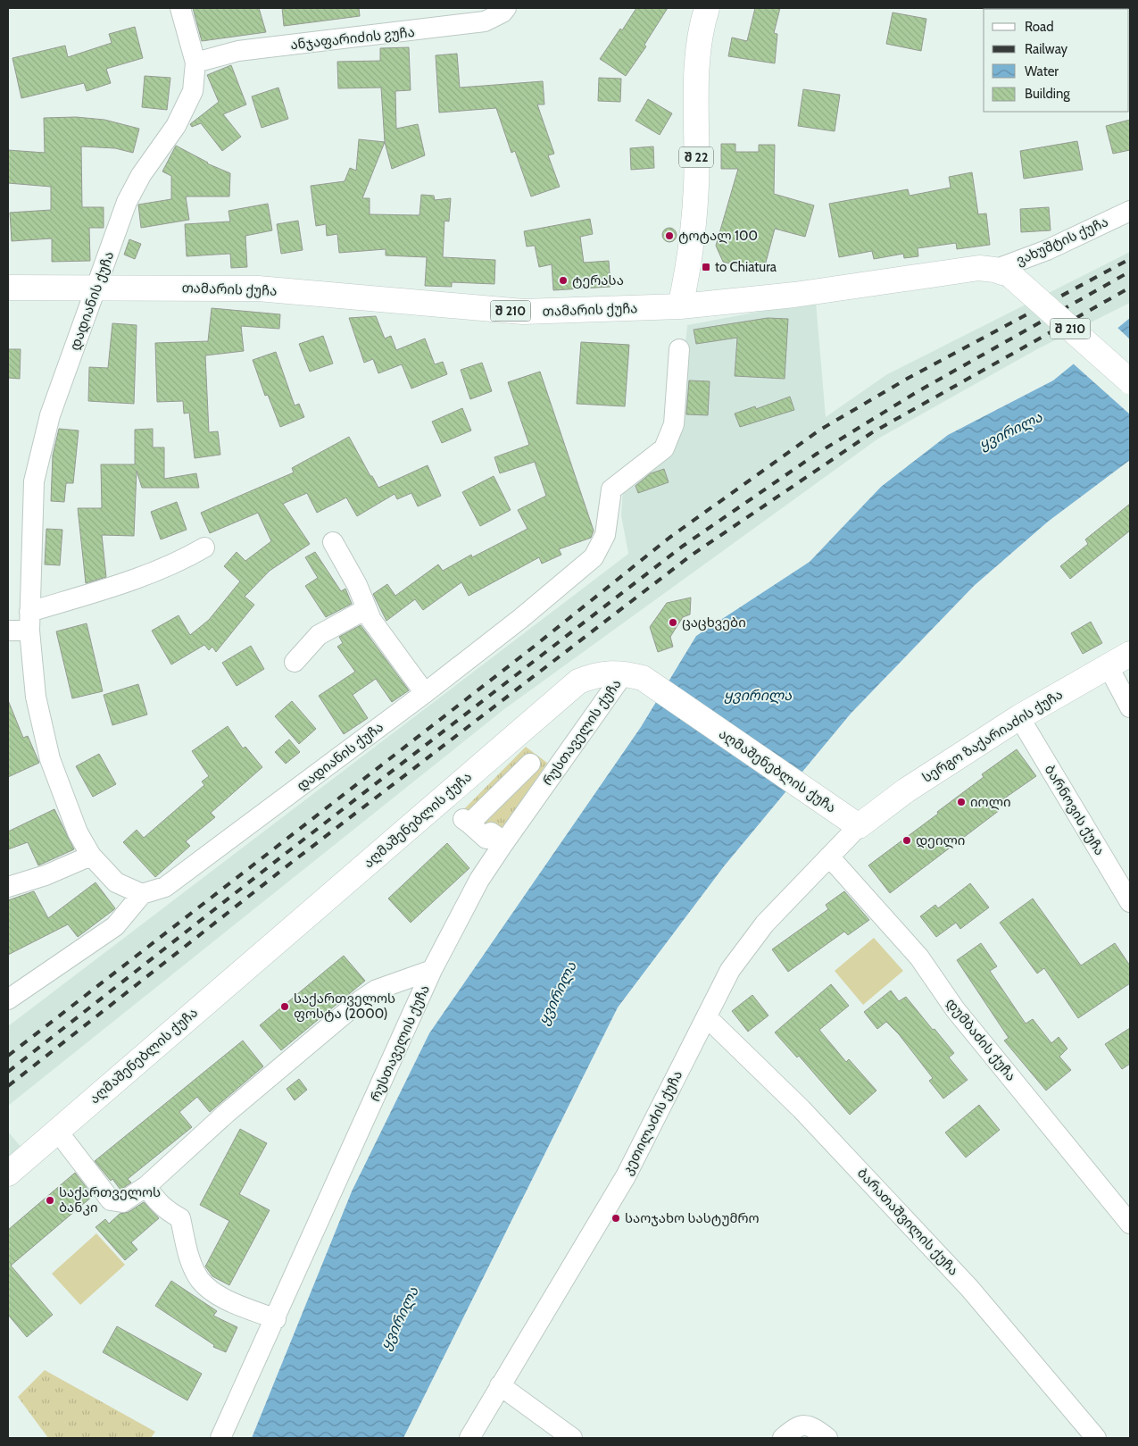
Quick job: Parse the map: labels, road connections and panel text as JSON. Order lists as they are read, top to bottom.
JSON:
{
  "streets": {
    "main road": [
      "შ 22",
      "თამარის ქუჩა",
      "შ 210",
      "სერგო ზაქარიაძის ქუჩა",
      "აღმაშენებლის ქუჩა"
    ],
    "street": [
      "ანჯაფარიძის ჷუჩა",
      "ვახუშტის ქუჩა",
      "დადიანის ქუჩა",
      "რუსთაველის ქუჩა",
      "ბარნოვის ქუჩა",
      "დუმბაძის ქუჩა",
      "კეთილაძის ქუჩა",
      "ბარათაშვილის ქუჩა"
    ]
  },
  "crossings": [
    ["ანჯაფარიძის ჷუჩა", "დადიანის ქუჩა"],
    ["შ 22", "თამარის ქუჩა"],
    ["ვახუშტის ქუჩა", "თამარის ქუჩა"],
    ["ვახუშტის ქუჩა", "შ 210"],
    ["თამარის ქუჩა", "დადიანის ქუჩა"],
    ["თამარის ქუჩა", "შ 210"],
    ["რუსთაველის ქუჩა", "აღმაშენებლის ქუჩა"],
    ["სერგო ზაქარიაძის ქუჩა", "აღმაშენებლის ქუჩა"],
    ["სერგო ზაქარიაძის ქუჩა", "ბარნოვის ქუჩა"],
    ["სერგო ზაქარიაძის ქუჩა", "კეთილაძის ქუჩა"],
    ["აღმაშენებლის ქუჩა", "კეთილაძის ქუჩა"],
    ["დუმბაძის ქუჩა", "კეთილაძის ქუჩა"],
    ["კეთილაძის ქუჩა", "ბარათაშვილის ქუჩა"]
  ],
  "water": ["ყვირილა"],
  "places": {
    "other": [
      "ტოტალ 100",
      "ტერასა",
      "ცაცხვები",
      "იოლი",
      "დეილი",
      "საქართველოს ფოსტა (2000)",
      "საქართველოს ბანკი",
      "საოჯახო სასტუმრო"
    ],
    "transit": ["to Chiatura"]
  },
  "legend": [
    "Road",
    "Railway",
    "Water",
    "Building"
  ]
}
